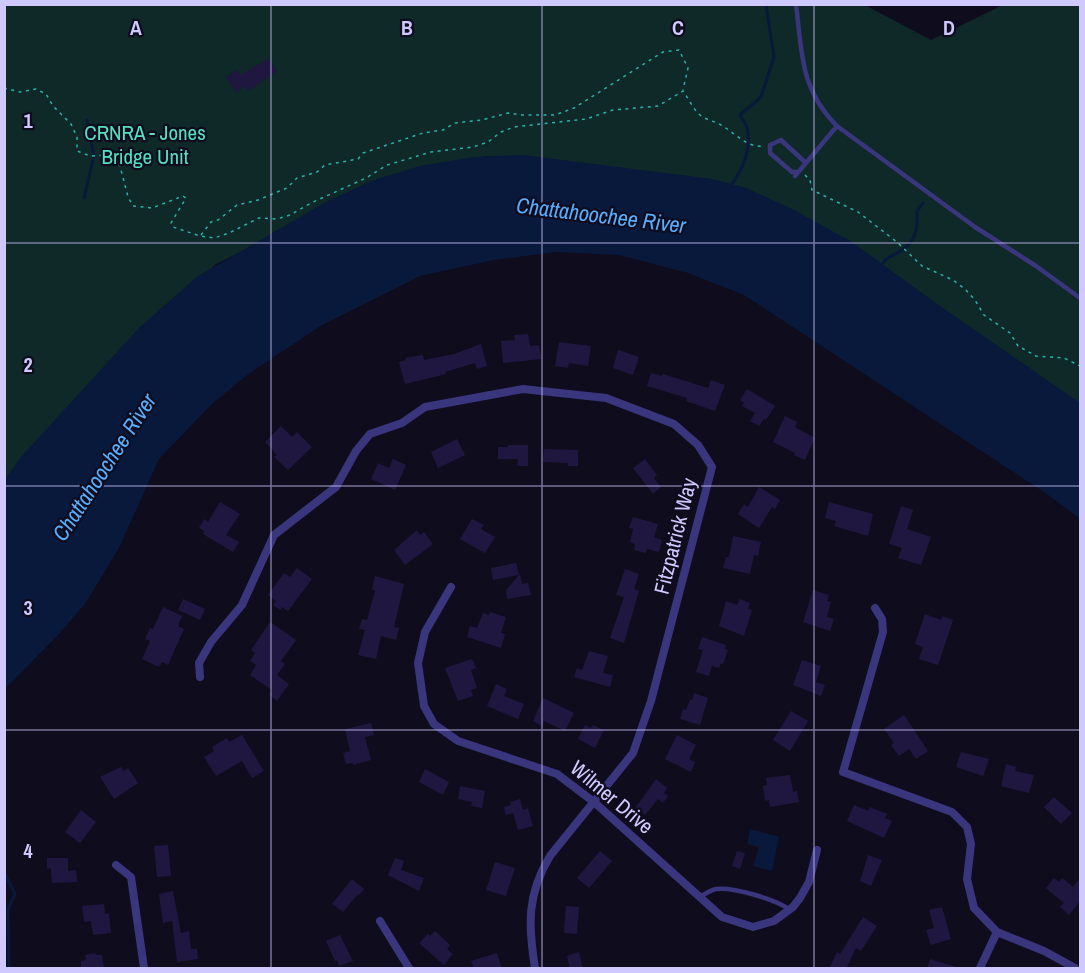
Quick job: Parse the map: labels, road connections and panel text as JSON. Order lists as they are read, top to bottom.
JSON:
{
  "streets": {
    "street": ["Fitzpatrick Way", "Wilmer Drive"]
  },
  "crossings": [
    ["Fitzpatrick Way", "Wilmer Drive"]
  ],
  "water": ["Chattahoochee River"],
  "parks": ["CRNRA - Jones Bridge Unit"],
  "grid": {
    "columns": [
      "A",
      "B",
      "C",
      "D"
    ],
    "rows": [
      "1",
      "2",
      "3",
      "4"
    ]
  }
}
